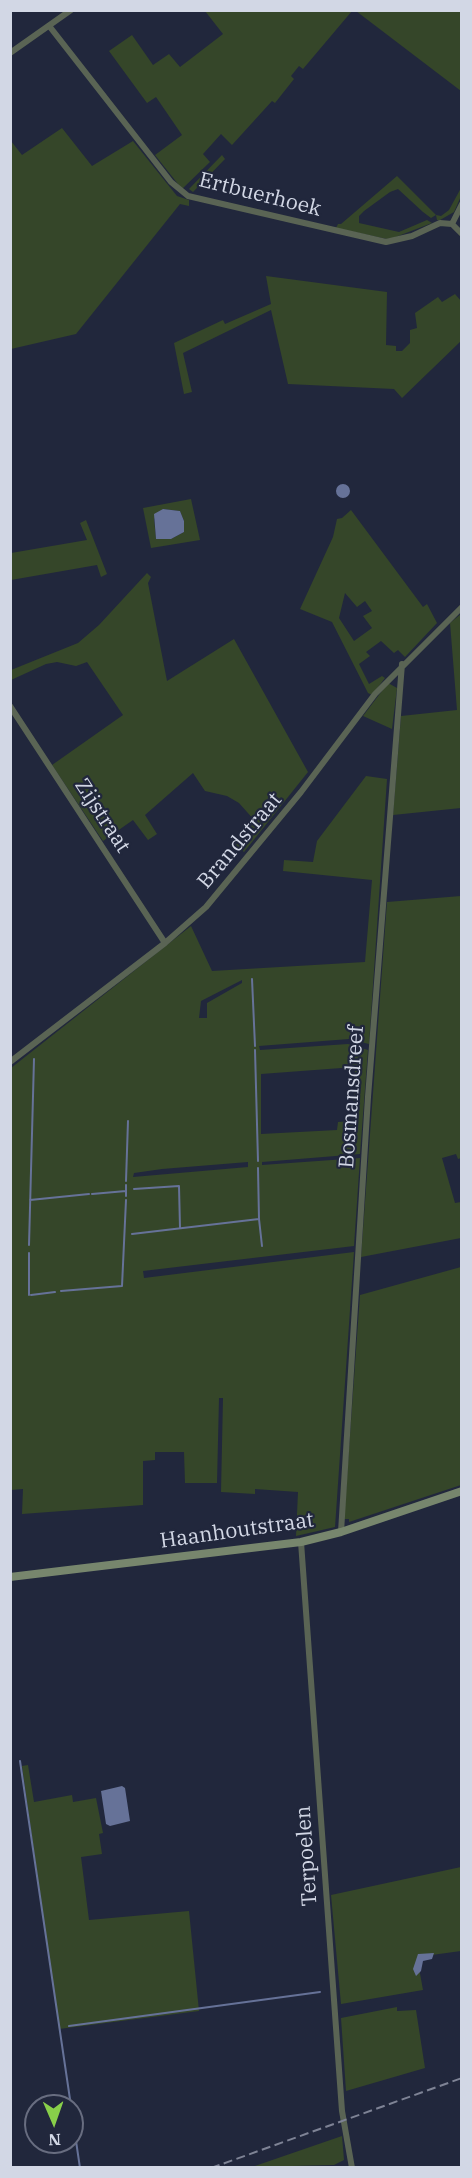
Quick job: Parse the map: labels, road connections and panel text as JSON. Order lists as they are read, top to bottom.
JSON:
{
  "streets": {
    "street": [
      "Ertbuerhoek",
      "Zijstraat",
      "Brandstraat",
      "Bosmansdreef",
      "Haanhoutstraat",
      "Terpoelen"
    ]
  },
  "crossings": [
    ["Zijstraat", "Brandstraat"],
    ["Brandstraat", "Bosmansdreef"],
    ["Bosmansdreef", "Haanhoutstraat"],
    ["Haanhoutstraat", "Terpoelen"]
  ],
  "north": "bottom"
}
